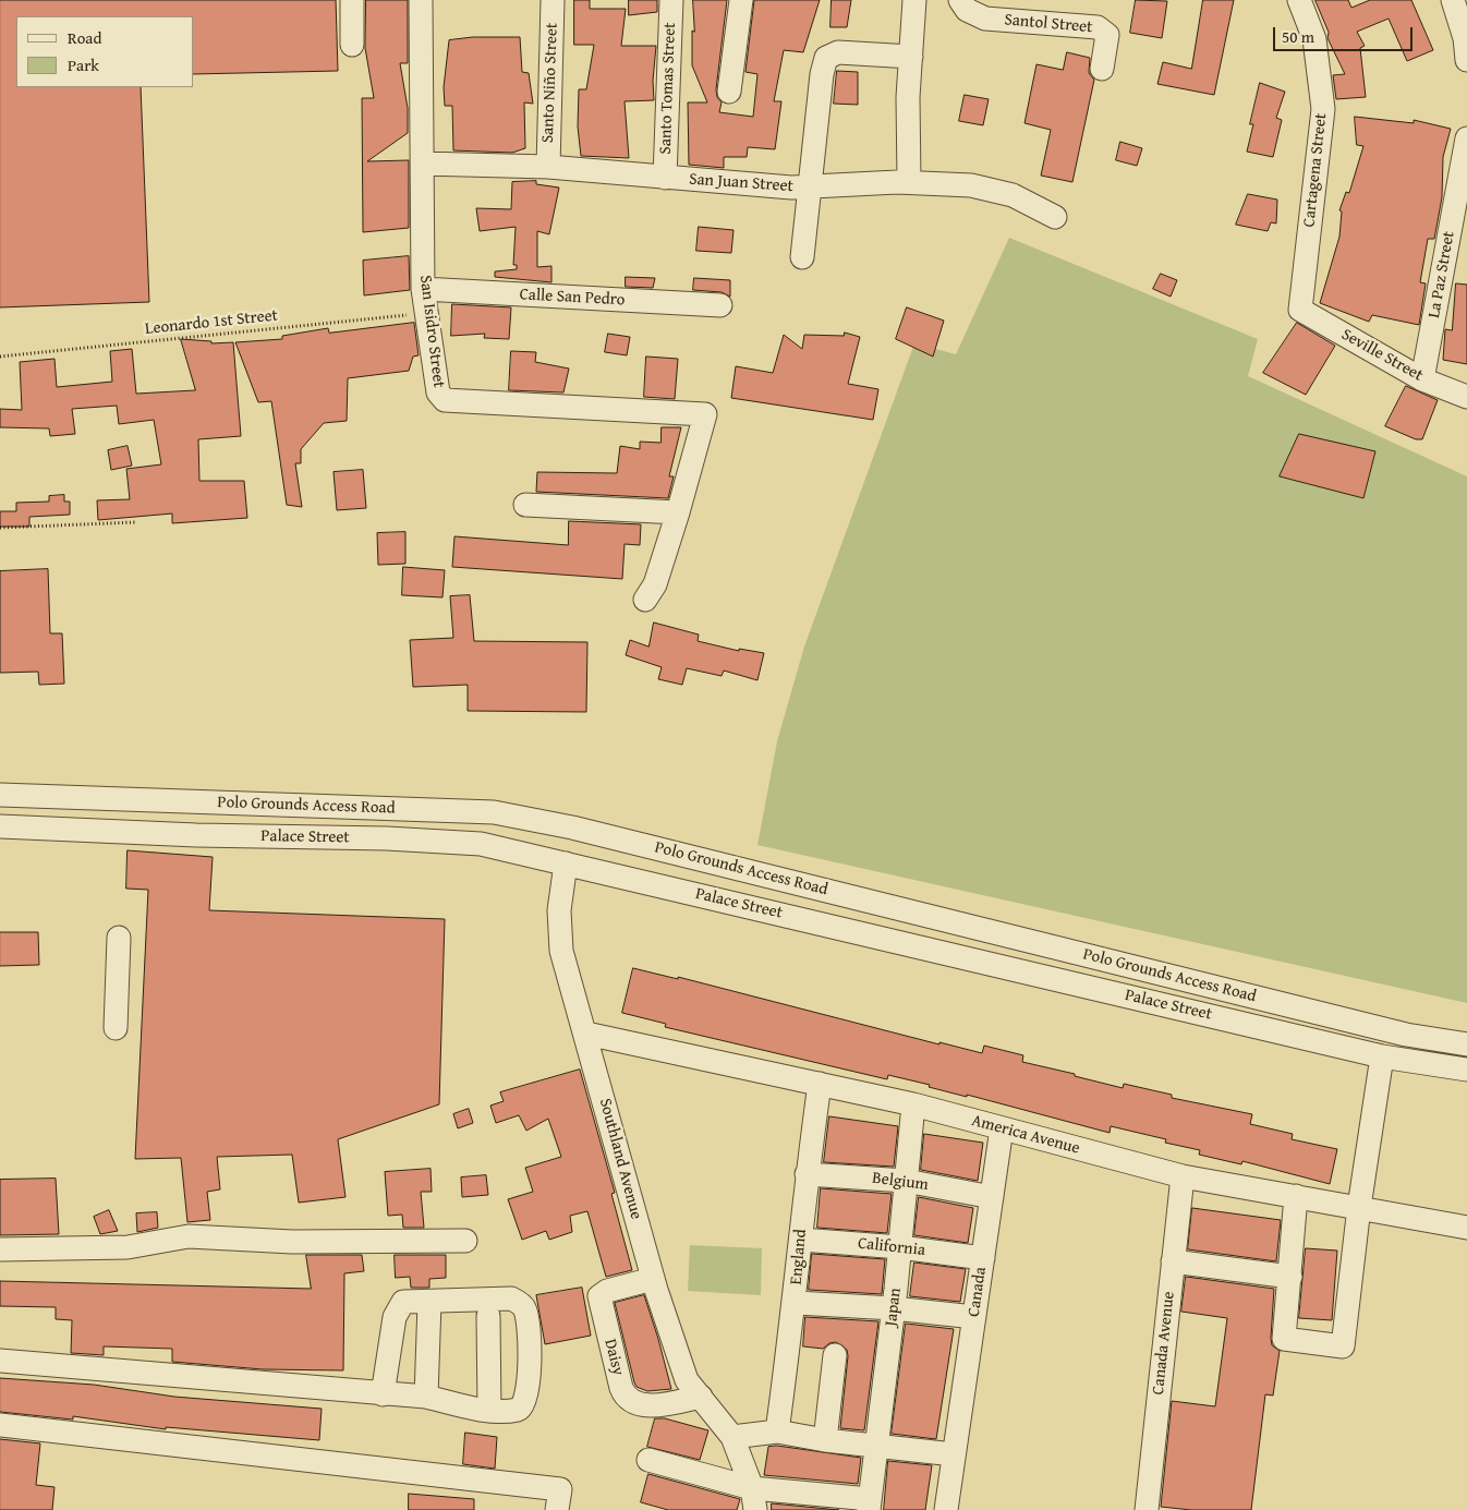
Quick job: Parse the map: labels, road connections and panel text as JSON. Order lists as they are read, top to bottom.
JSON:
{
  "streets": {
    "street": [
      "Santol Street",
      "Santo Niño Street",
      "Santo Tomas Street",
      "Cartagena Street",
      "San Juan Street",
      "La Paz Street",
      "Calle San Pedro",
      "San Isidro Street",
      "Seville Street",
      "Polo Grounds Access Road",
      "Palace Street",
      "America Avenue",
      "Southland Avenue",
      "Belgium",
      "California",
      "England",
      "Canada",
      "Japan",
      "Canada Avenue",
      "Daisy"
    ],
    "path": ["Leonardo 1st Street"]
  },
  "crossings": [
    ["Santo Niño Street", "San Juan Street"],
    ["Santo Tomas Street", "San Juan Street"],
    ["Cartagena Street", "Seville Street"],
    ["San Juan Street", "San Isidro Street"],
    ["La Paz Street", "Seville Street"],
    ["Calle San Pedro", "San Isidro Street"],
    ["Leonardo 1st Street", "San Isidro Street"],
    ["Palace Street", "Southland Avenue"],
    ["America Avenue", "Southland Avenue"],
    ["America Avenue", "England"],
    ["America Avenue", "Canada"],
    ["America Avenue", "Japan"],
    ["America Avenue", "Canada Avenue"],
    ["Southland Avenue", "Daisy"],
    ["Belgium", "England"],
    ["Belgium", "Canada"],
    ["Belgium", "Japan"],
    ["California", "England"],
    ["California", "Canada"],
    ["California", "Japan"]
  ],
  "legend": ["Road", "Park"],
  "scale_bar": "50 m"
}
